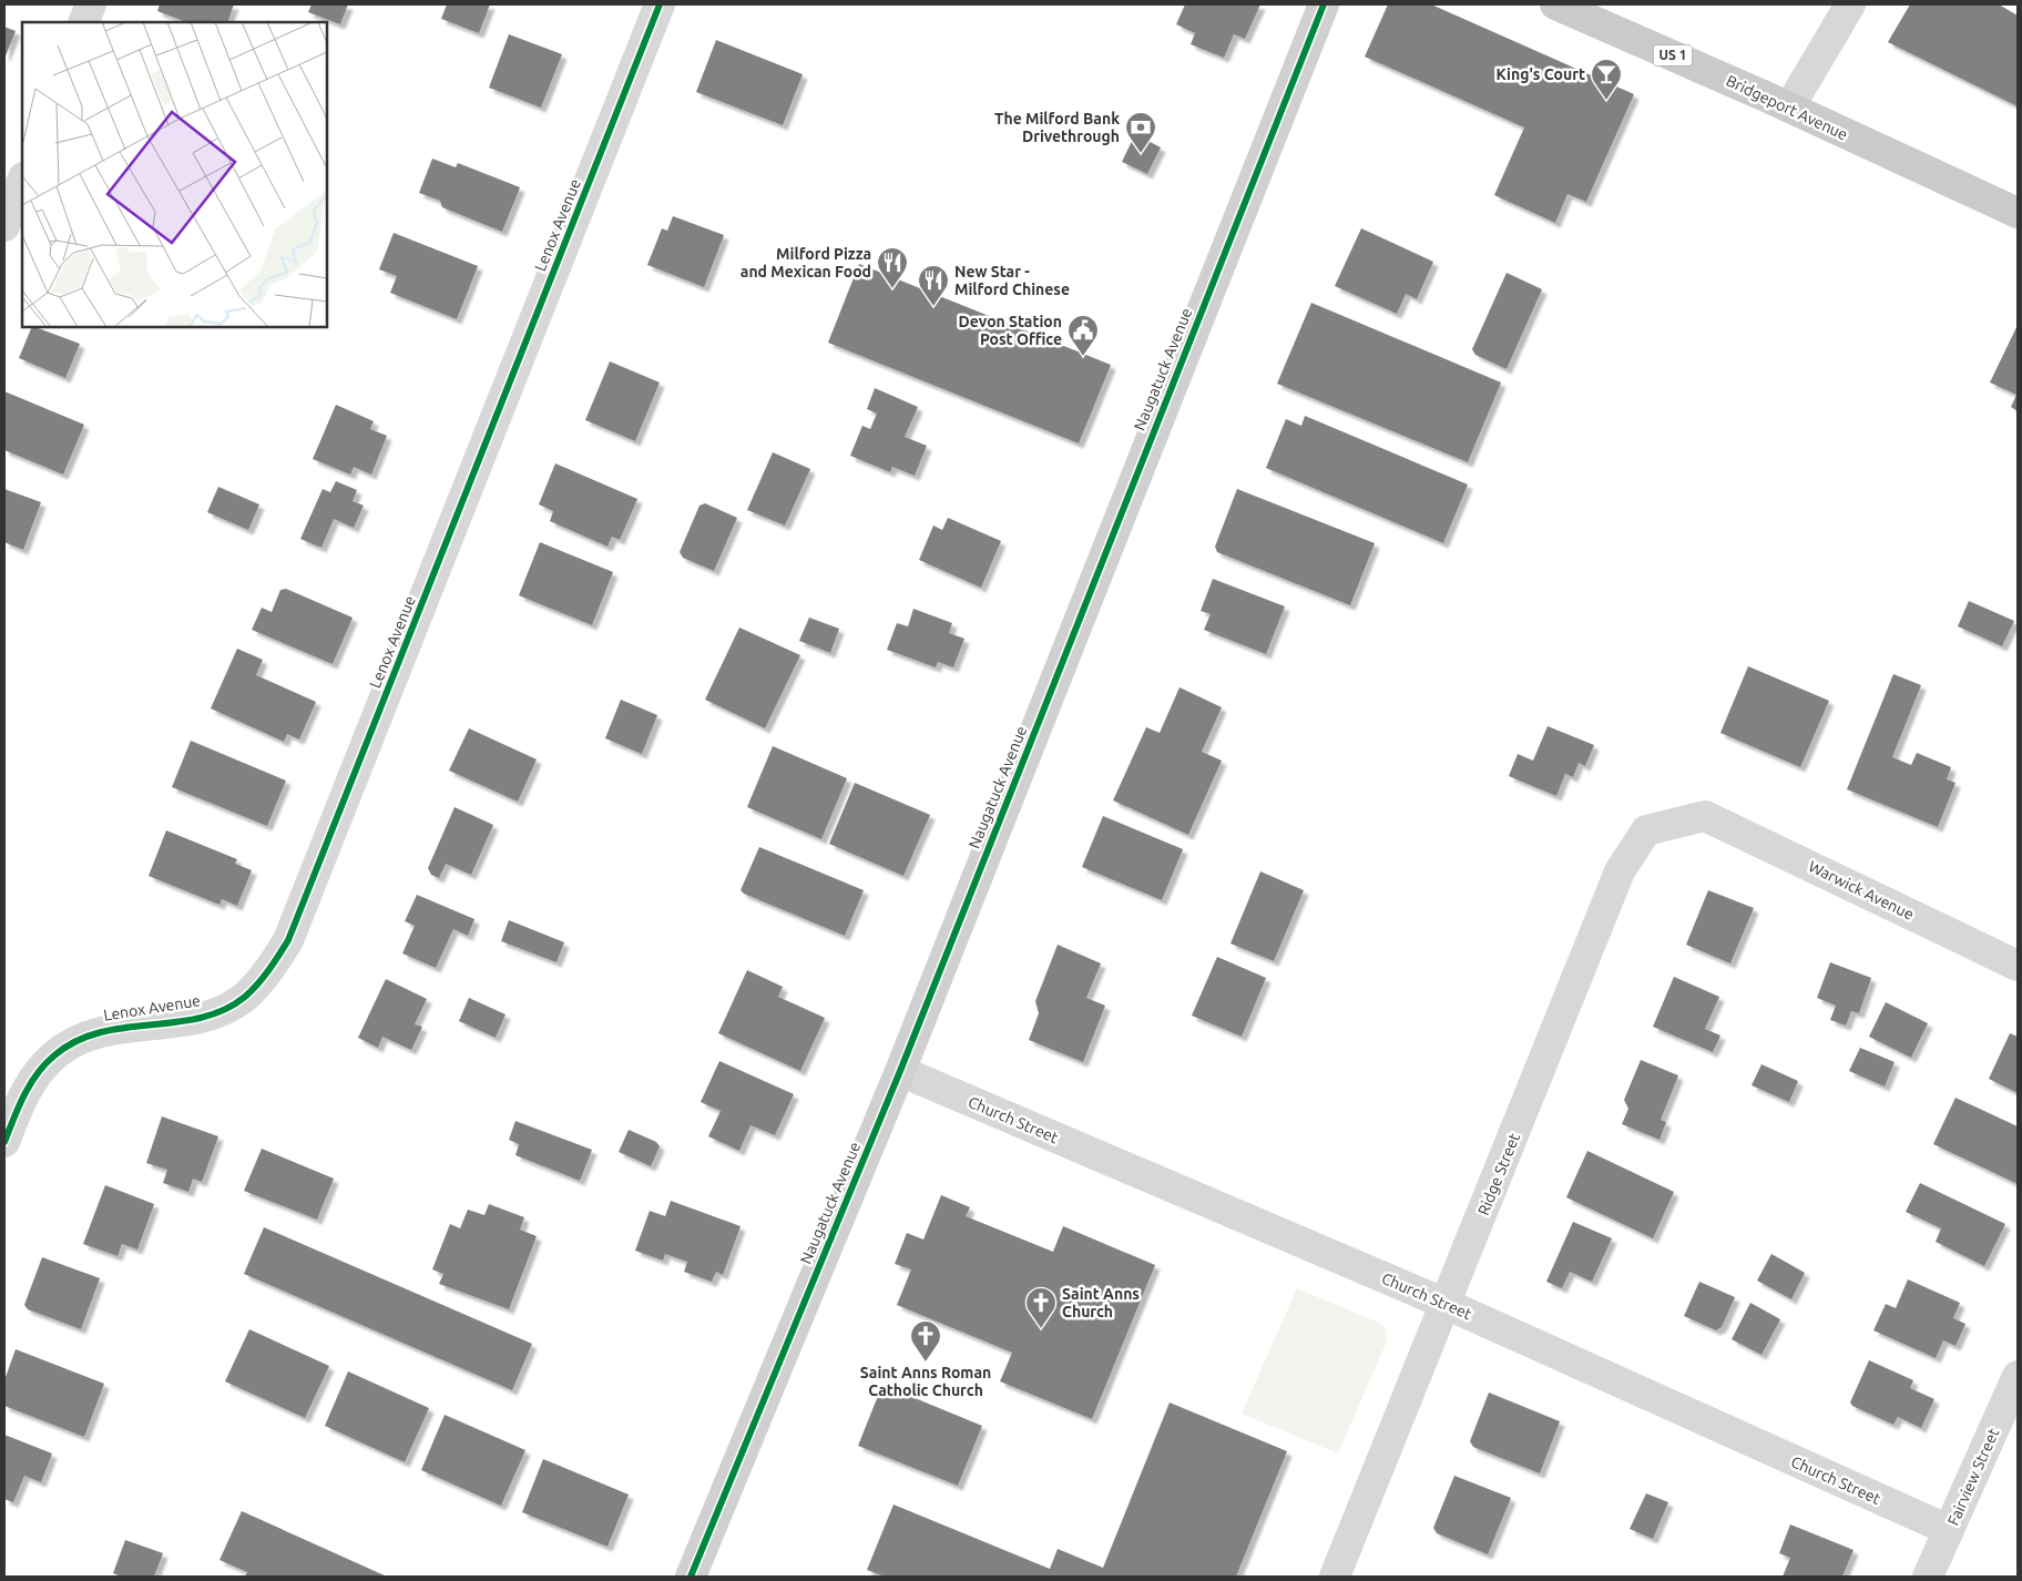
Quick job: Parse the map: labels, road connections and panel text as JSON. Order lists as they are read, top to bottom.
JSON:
{
  "streets": {
    "main road": ["US 1", "Bridgeport Avenue", "Naugatuck Avenue"],
    "street": [
      "Lenox Avenue",
      "Warwick Avenue",
      "Church Street",
      "Ridge Street",
      "Fairview Street"
    ]
  },
  "crossings": [
    ["Naugatuck Avenue", "Church Street"],
    ["Warwick Avenue", "Ridge Street"],
    ["Church Street", "Ridge Street"],
    ["Church Street", "Fairview Street"]
  ],
  "places": {
    "bar": ["King's Court"],
    "bank": ["The Milford Bank Drivethrough"],
    "restaurant": ["Milford Pizza and Mexican Food", "New Star - Milford Chinese"],
    "public building": ["Devon Station Post Office"],
    "church": ["Saint Anns Church", "Saint Anns Roman Catholic Church"]
  }
}
